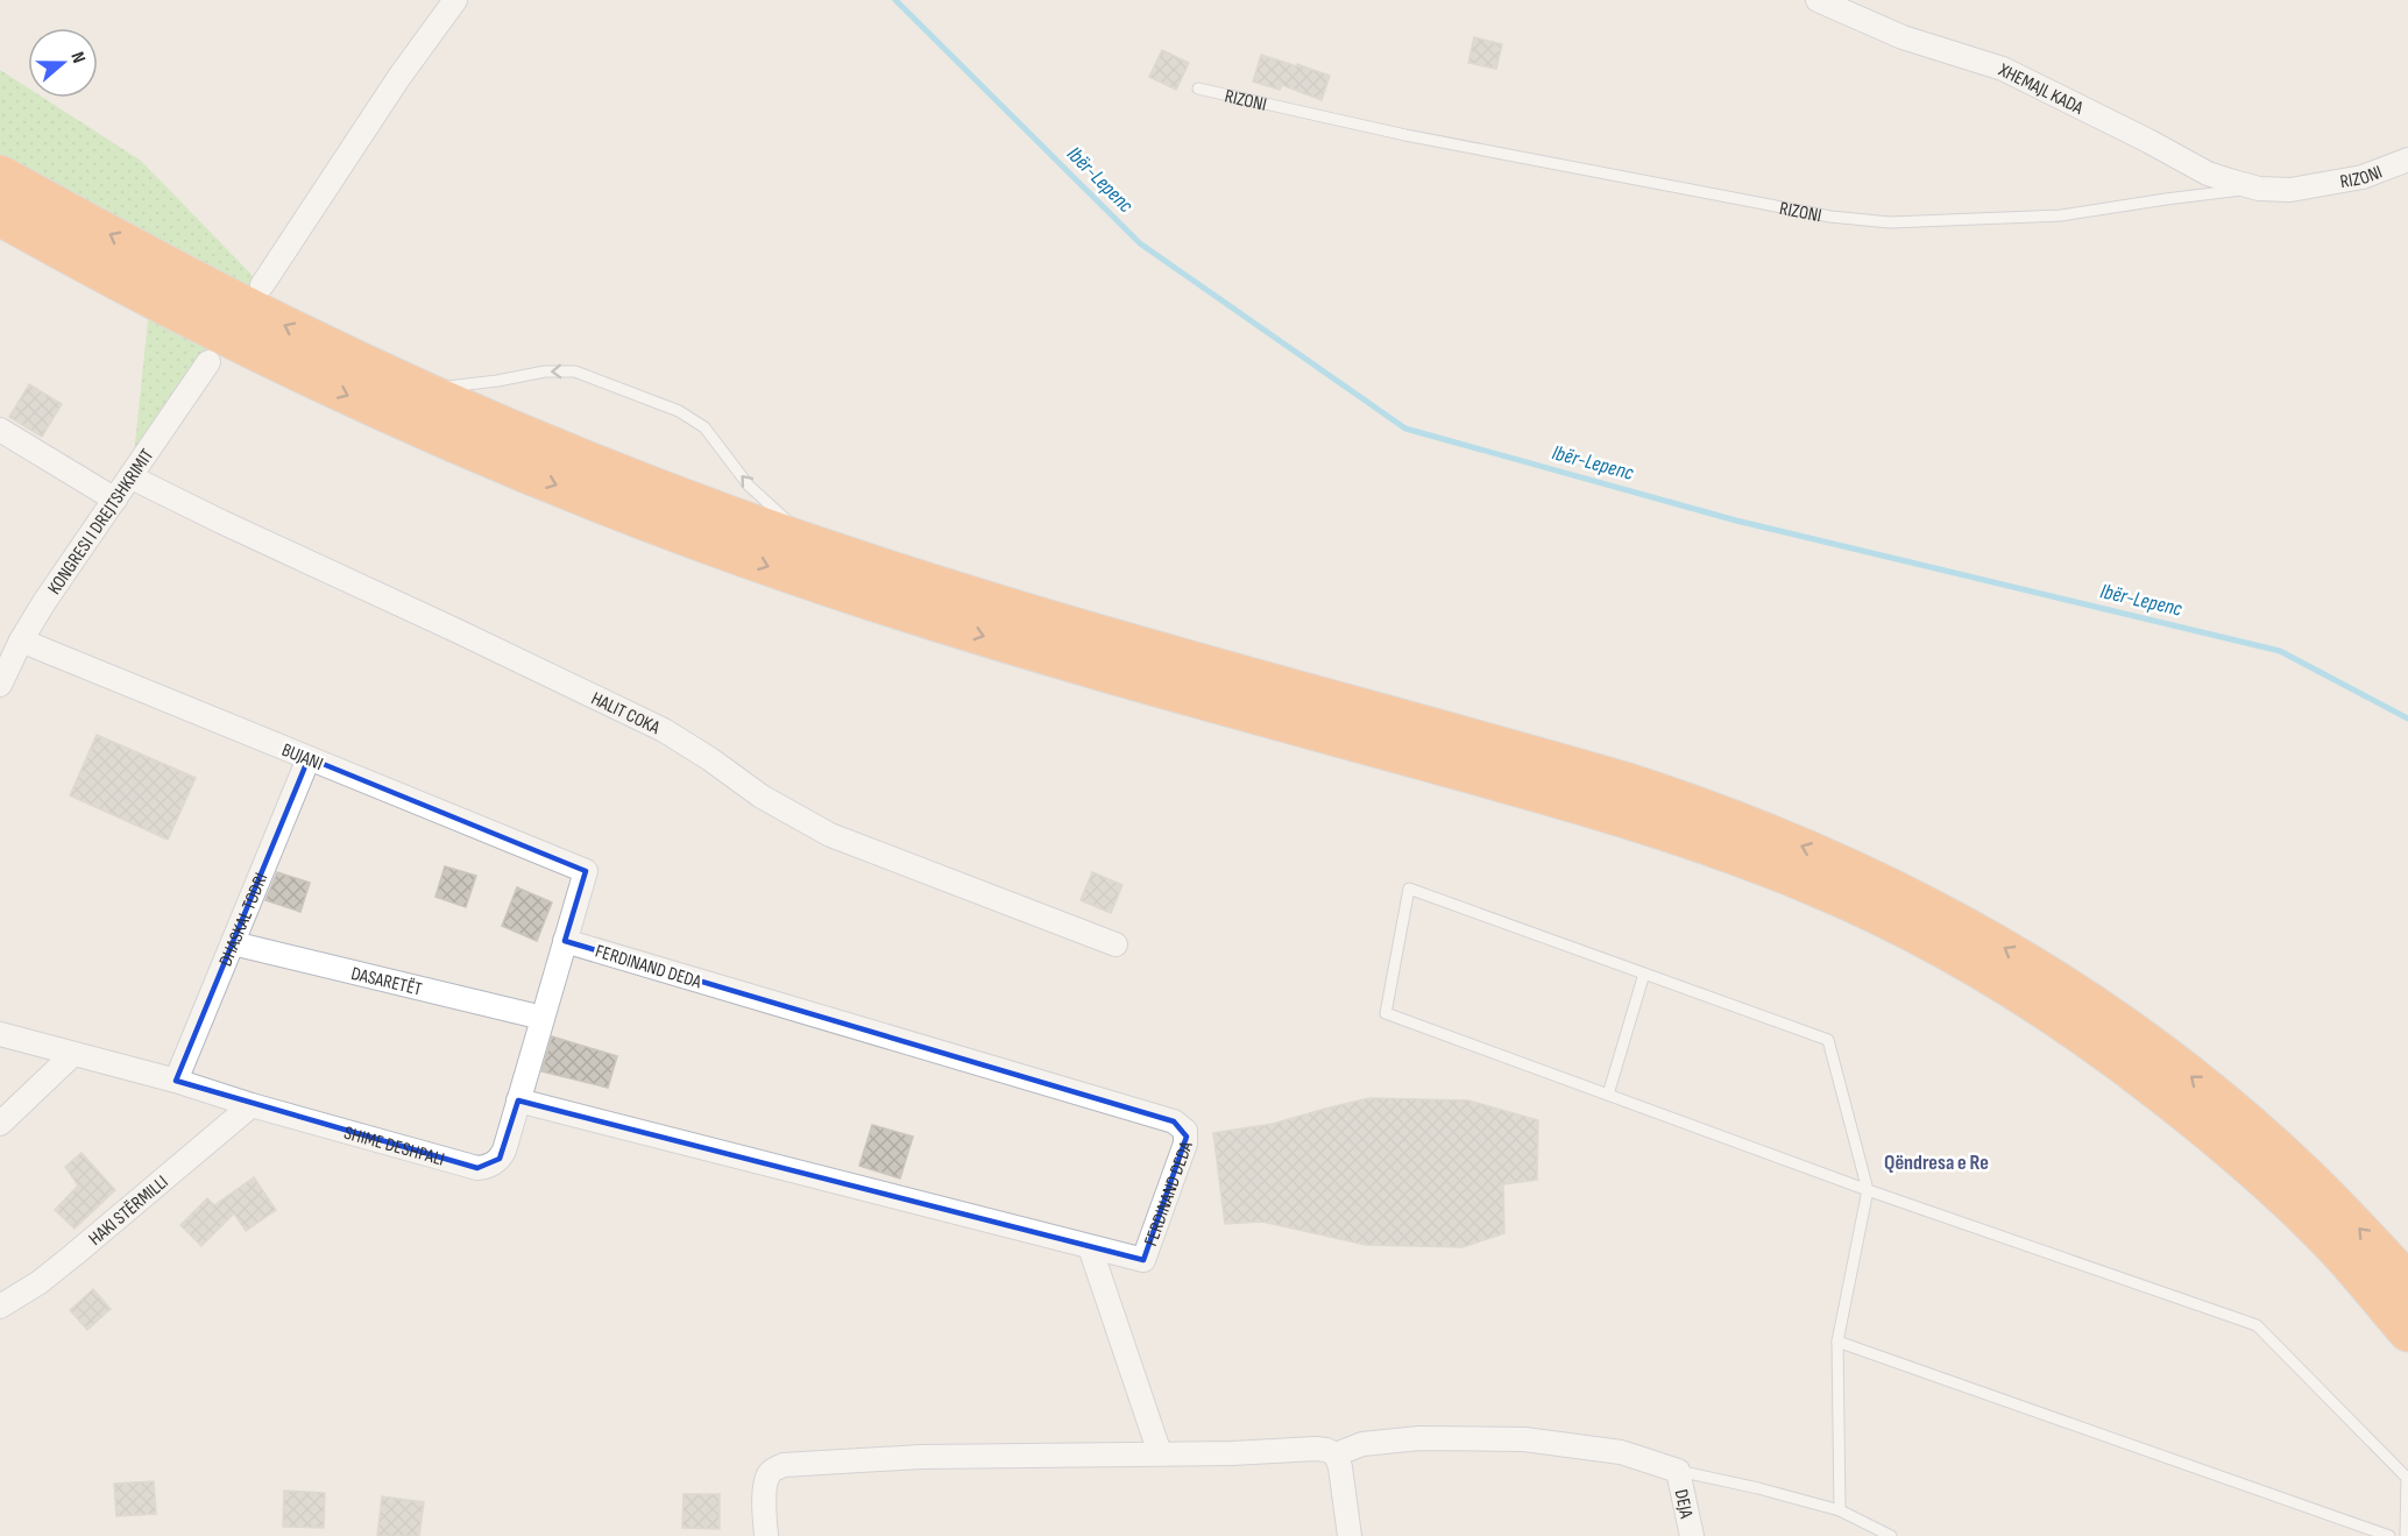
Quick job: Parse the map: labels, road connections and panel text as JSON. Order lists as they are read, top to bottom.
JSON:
{
  "streets": {
    "street": [
      "XHEMAJL KADA",
      "RIZONI",
      "KONGRESI I DREJTSHKRIMIT",
      "HALIT COKA",
      "BUJANI",
      "DHASKAL TODRI",
      "FERDINAND DEDA",
      "DASARETËT",
      "SHIME DESHPALI",
      "HAKI STËRMILLI",
      "DEJA"
    ]
  },
  "crossings": [
    ["XHEMAJL KADA", "RIZONI"],
    ["KONGRESI I DREJTSHKRIMIT", "HALIT COKA"],
    ["KONGRESI I DREJTSHKRIMIT", "BUJANI"],
    ["BUJANI", "DHASKAL TODRI"],
    ["BUJANI", "SHIME DESHPALI"],
    ["DHASKAL TODRI", "DASARETËT"],
    ["DHASKAL TODRI", "SHIME DESHPALI"],
    ["FERDINAND DEDA", "SHIME DESHPALI"],
    ["DASARETËT", "SHIME DESHPALI"],
    ["SHIME DESHPALI", "HAKI STËRMILLI"]
  ],
  "districts": ["Qëndresa e Re"],
  "water": ["Ibër-Lepenc"],
  "north": "right"
}
